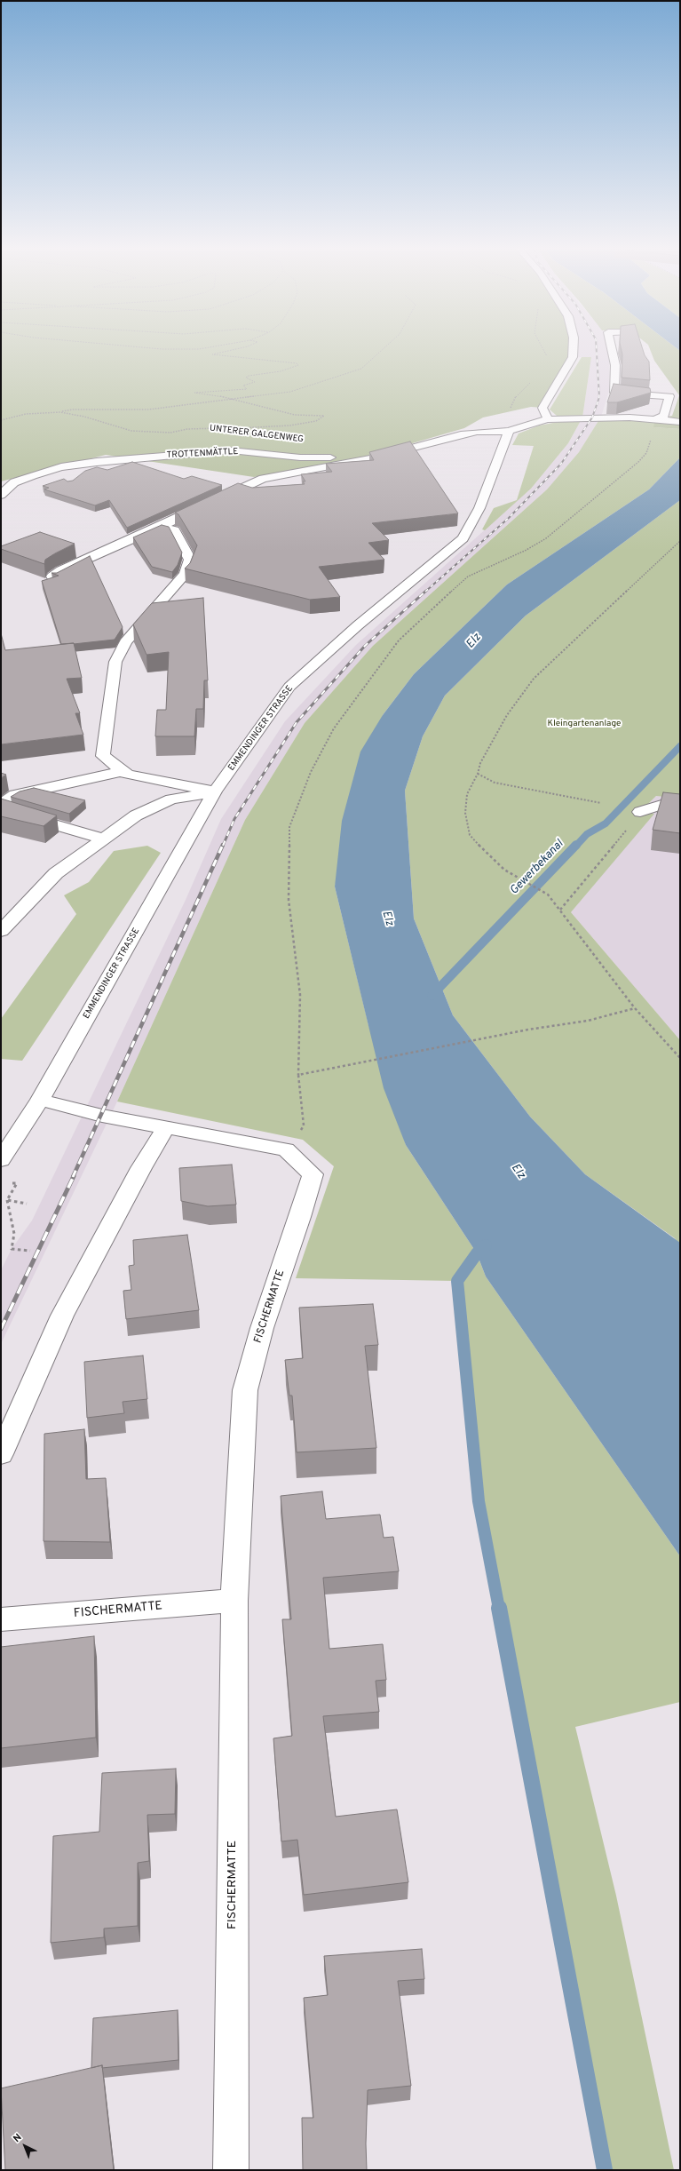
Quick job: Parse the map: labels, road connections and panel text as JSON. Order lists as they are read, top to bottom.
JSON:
{
  "streets": {
    "street": ["TROTTENMÄTTLE", "EMMENDINGER STRASSE", "FISCHERMATTE"]
  },
  "water": ["Elz", "Gewerbekanal"],
  "parks": ["Kleingartenanlage"],
  "north": "top left"
}
